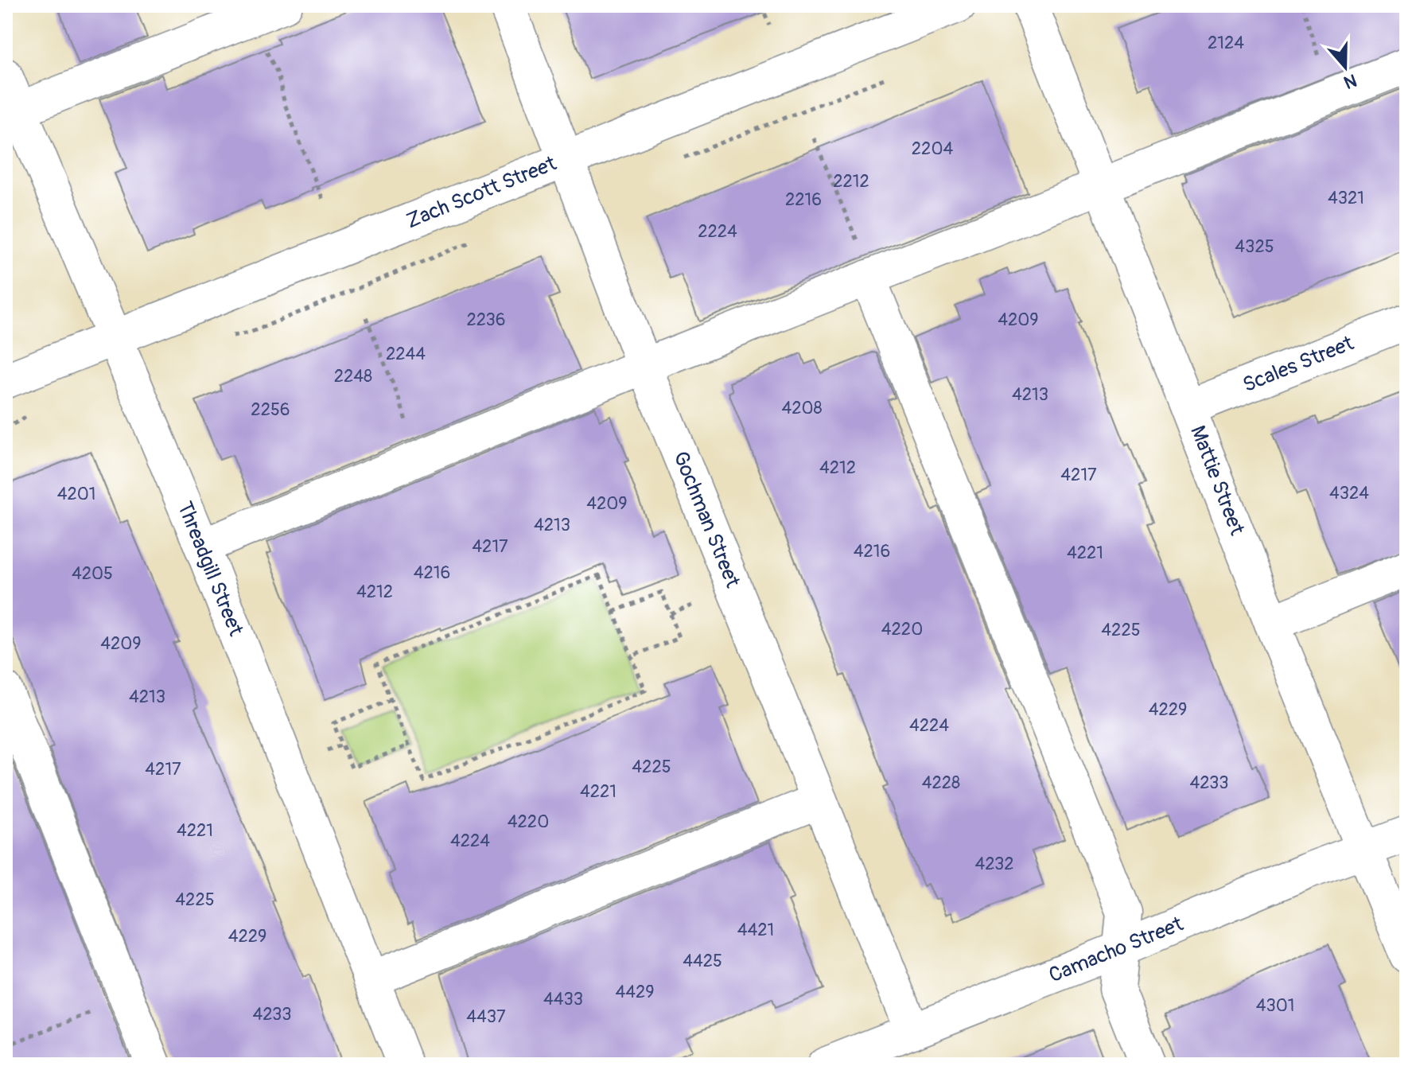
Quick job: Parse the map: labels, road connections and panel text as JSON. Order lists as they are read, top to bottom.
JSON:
{
  "streets": {
    "street": [
      "Zach Scott Street",
      "Scales Street",
      "Mattie Street",
      "Gochman Street",
      "Threadgill Street",
      "Camacho Street"
    ]
  },
  "crossings": [
    ["Zach Scott Street", "Gochman Street"],
    ["Zach Scott Street", "Threadgill Street"],
    ["Scales Street", "Mattie Street"],
    ["Mattie Street", "Camacho Street"],
    ["Gochman Street", "Camacho Street"]
  ],
  "house_numbers": [
    "2124",
    "2204",
    "2212",
    "4321",
    "2216",
    "2224",
    "4325",
    "2236",
    "4209",
    "2244",
    "2248",
    "4213",
    "4208",
    "2256",
    "4212",
    "4217",
    "4324",
    "4201",
    "4209",
    "4213",
    "4217",
    "4216",
    "4221",
    "4216",
    "4205",
    "4212",
    "4220",
    "4225",
    "4209",
    "4213",
    "4229",
    "4224",
    "4225",
    "4217",
    "4228",
    "4233",
    "4221",
    "4220",
    "4221",
    "4224",
    "4232",
    "4225",
    "4421",
    "4229",
    "4425",
    "4429",
    "4433",
    "4301",
    "4233",
    "4437"
  ],
  "north": "bottom"
}
